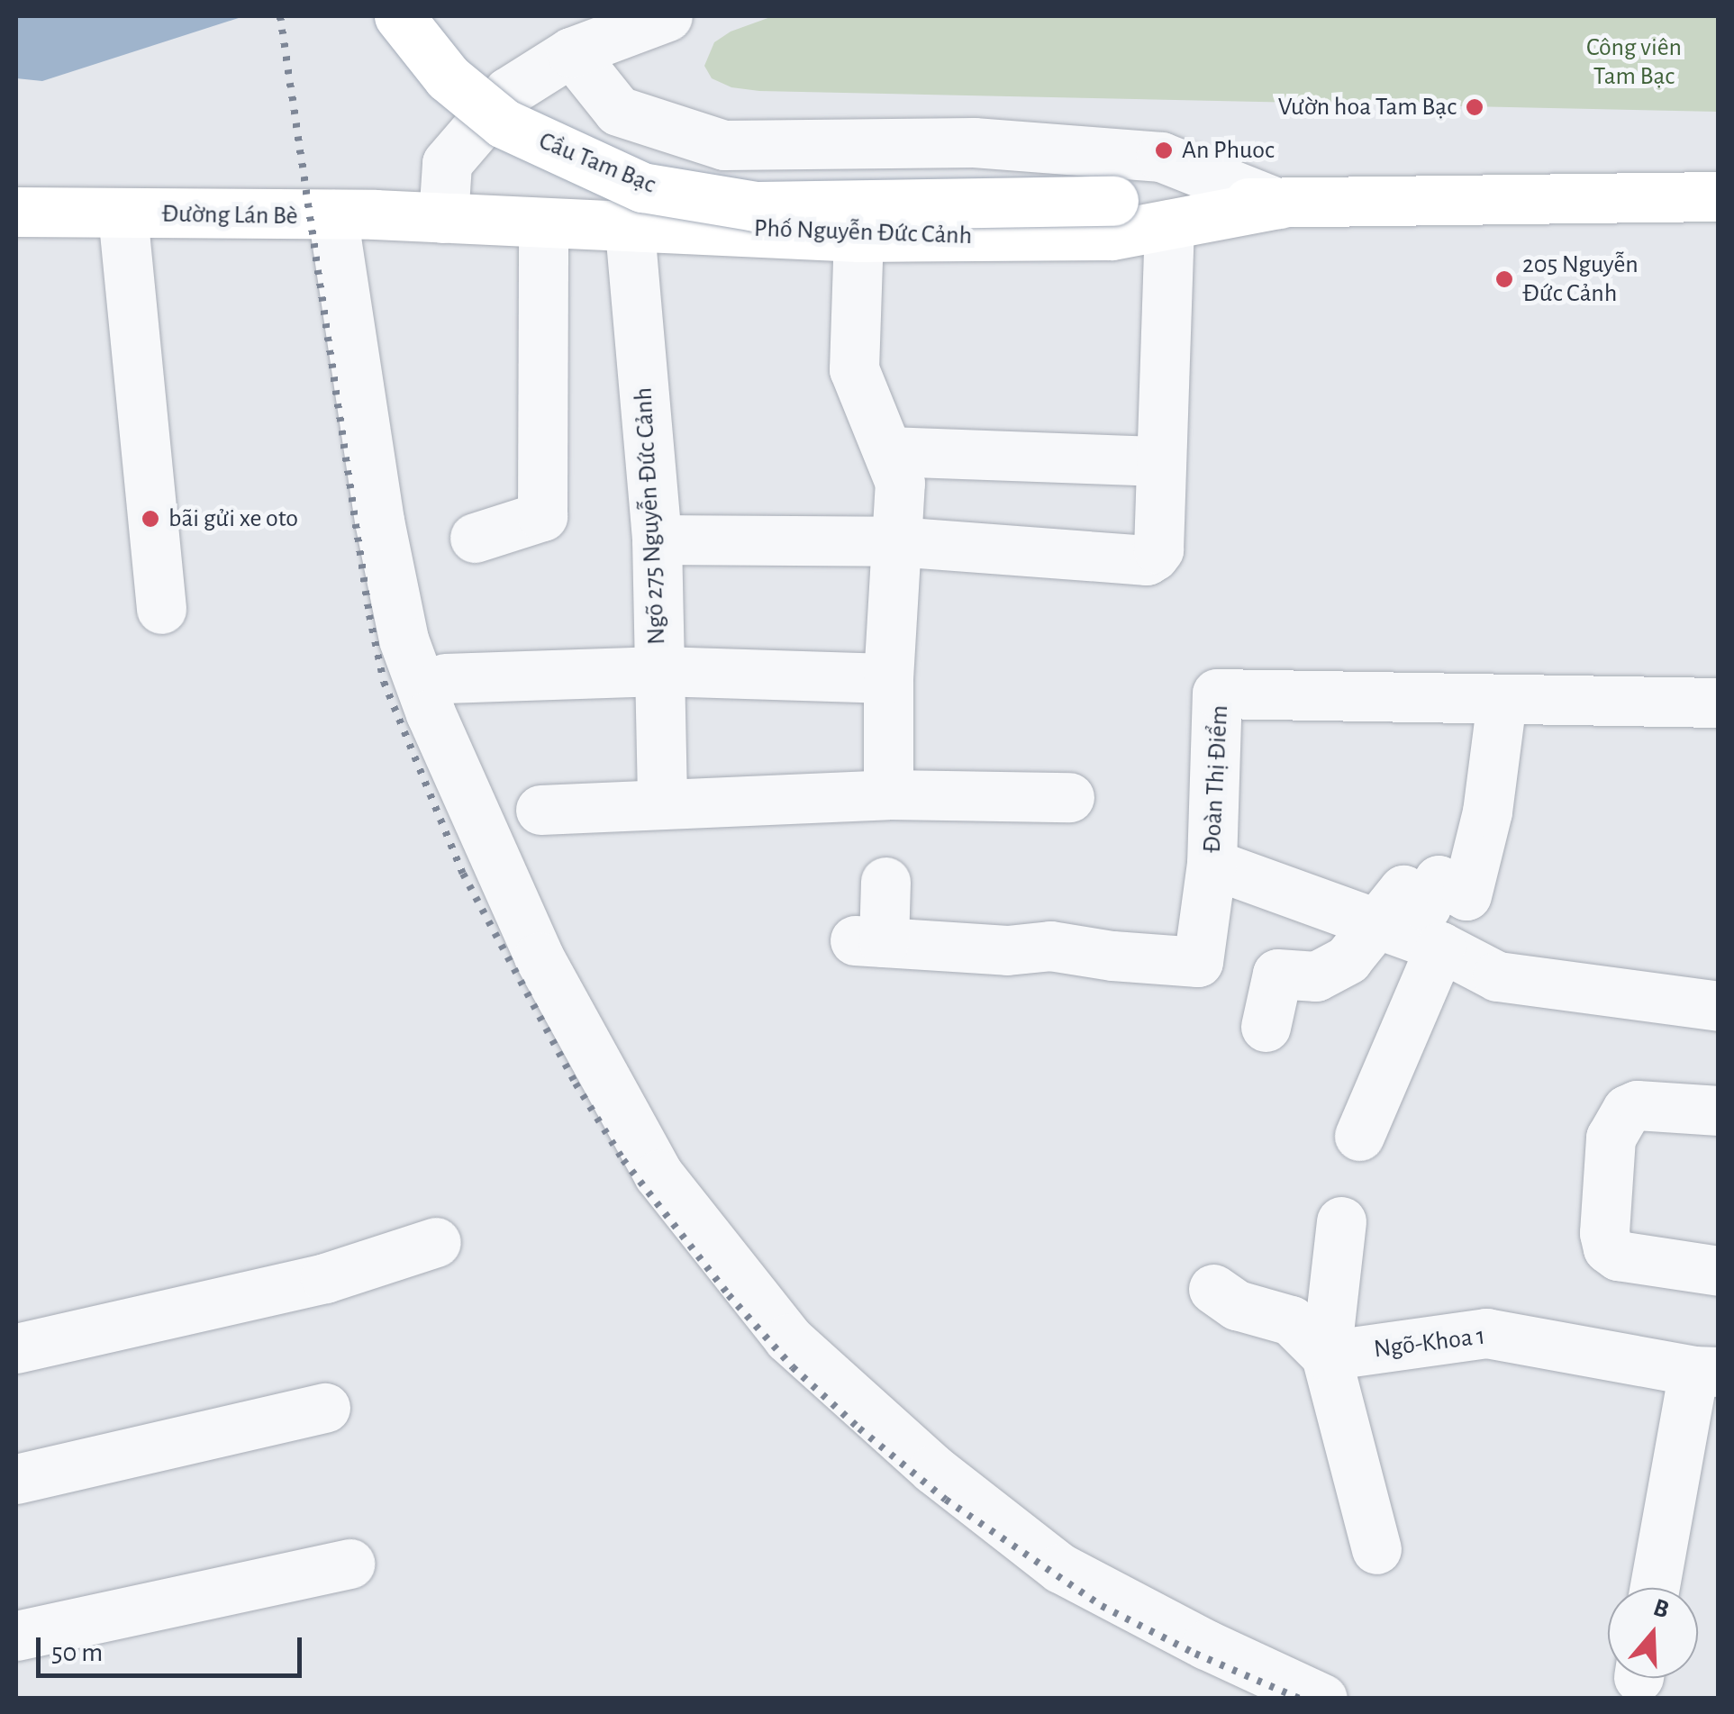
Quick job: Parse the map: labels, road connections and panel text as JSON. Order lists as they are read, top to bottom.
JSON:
{
  "streets": {
    "main road": ["Cầu Tam Bạc", "Đường Lán Bè", "Phố Nguyễn Đức Cảnh"],
    "street": ["Ngõ 275 Nguyễn Đức Cảnh", "Đoàn Thị Điểm", "Ngõ-Khoa 1"]
  },
  "crossings": [
    ["Cầu Tam Bạc", "Phố Nguyễn Đức Cảnh"],
    ["Đường Lán Bè", "Phố Nguyễn Đức Cảnh"],
    ["Phố Nguyễn Đức Cảnh", "Ngõ 275 Nguyễn Đức Cảnh"]
  ],
  "parks": ["Công viên Tam Bạc"],
  "places": [
    "Vườn hoa Tam Bạc",
    "An Phuoc",
    "205 Nguyễn Đức Cảnh",
    "bãi gửi xe oto"
  ],
  "scale_bar": "50 m",
  "north": "top"
}
